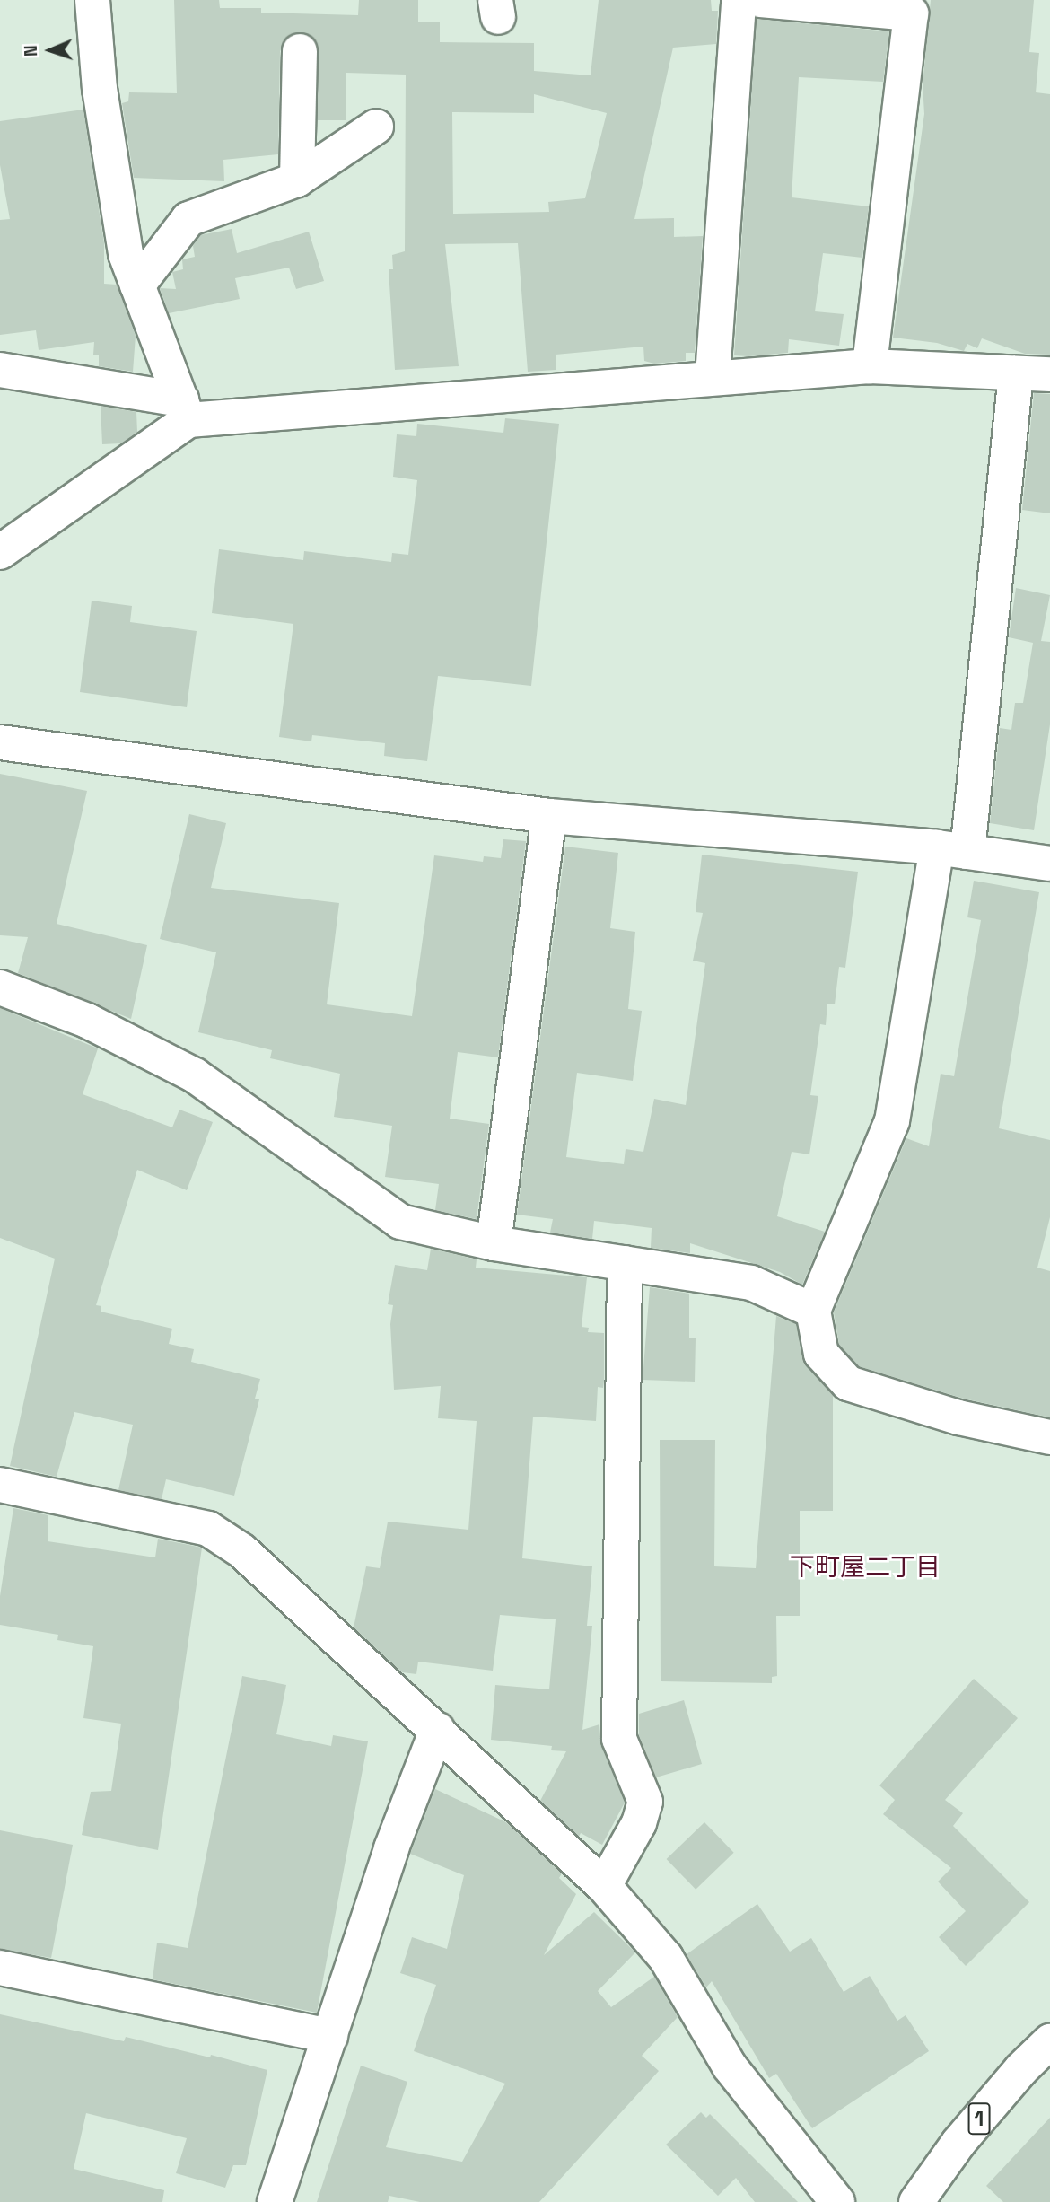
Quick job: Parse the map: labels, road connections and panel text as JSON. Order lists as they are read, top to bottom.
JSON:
{
  "streets": {
    "main road": ["1"]
  },
  "districts": ["下町屋二丁目"],
  "north": "left"
}
